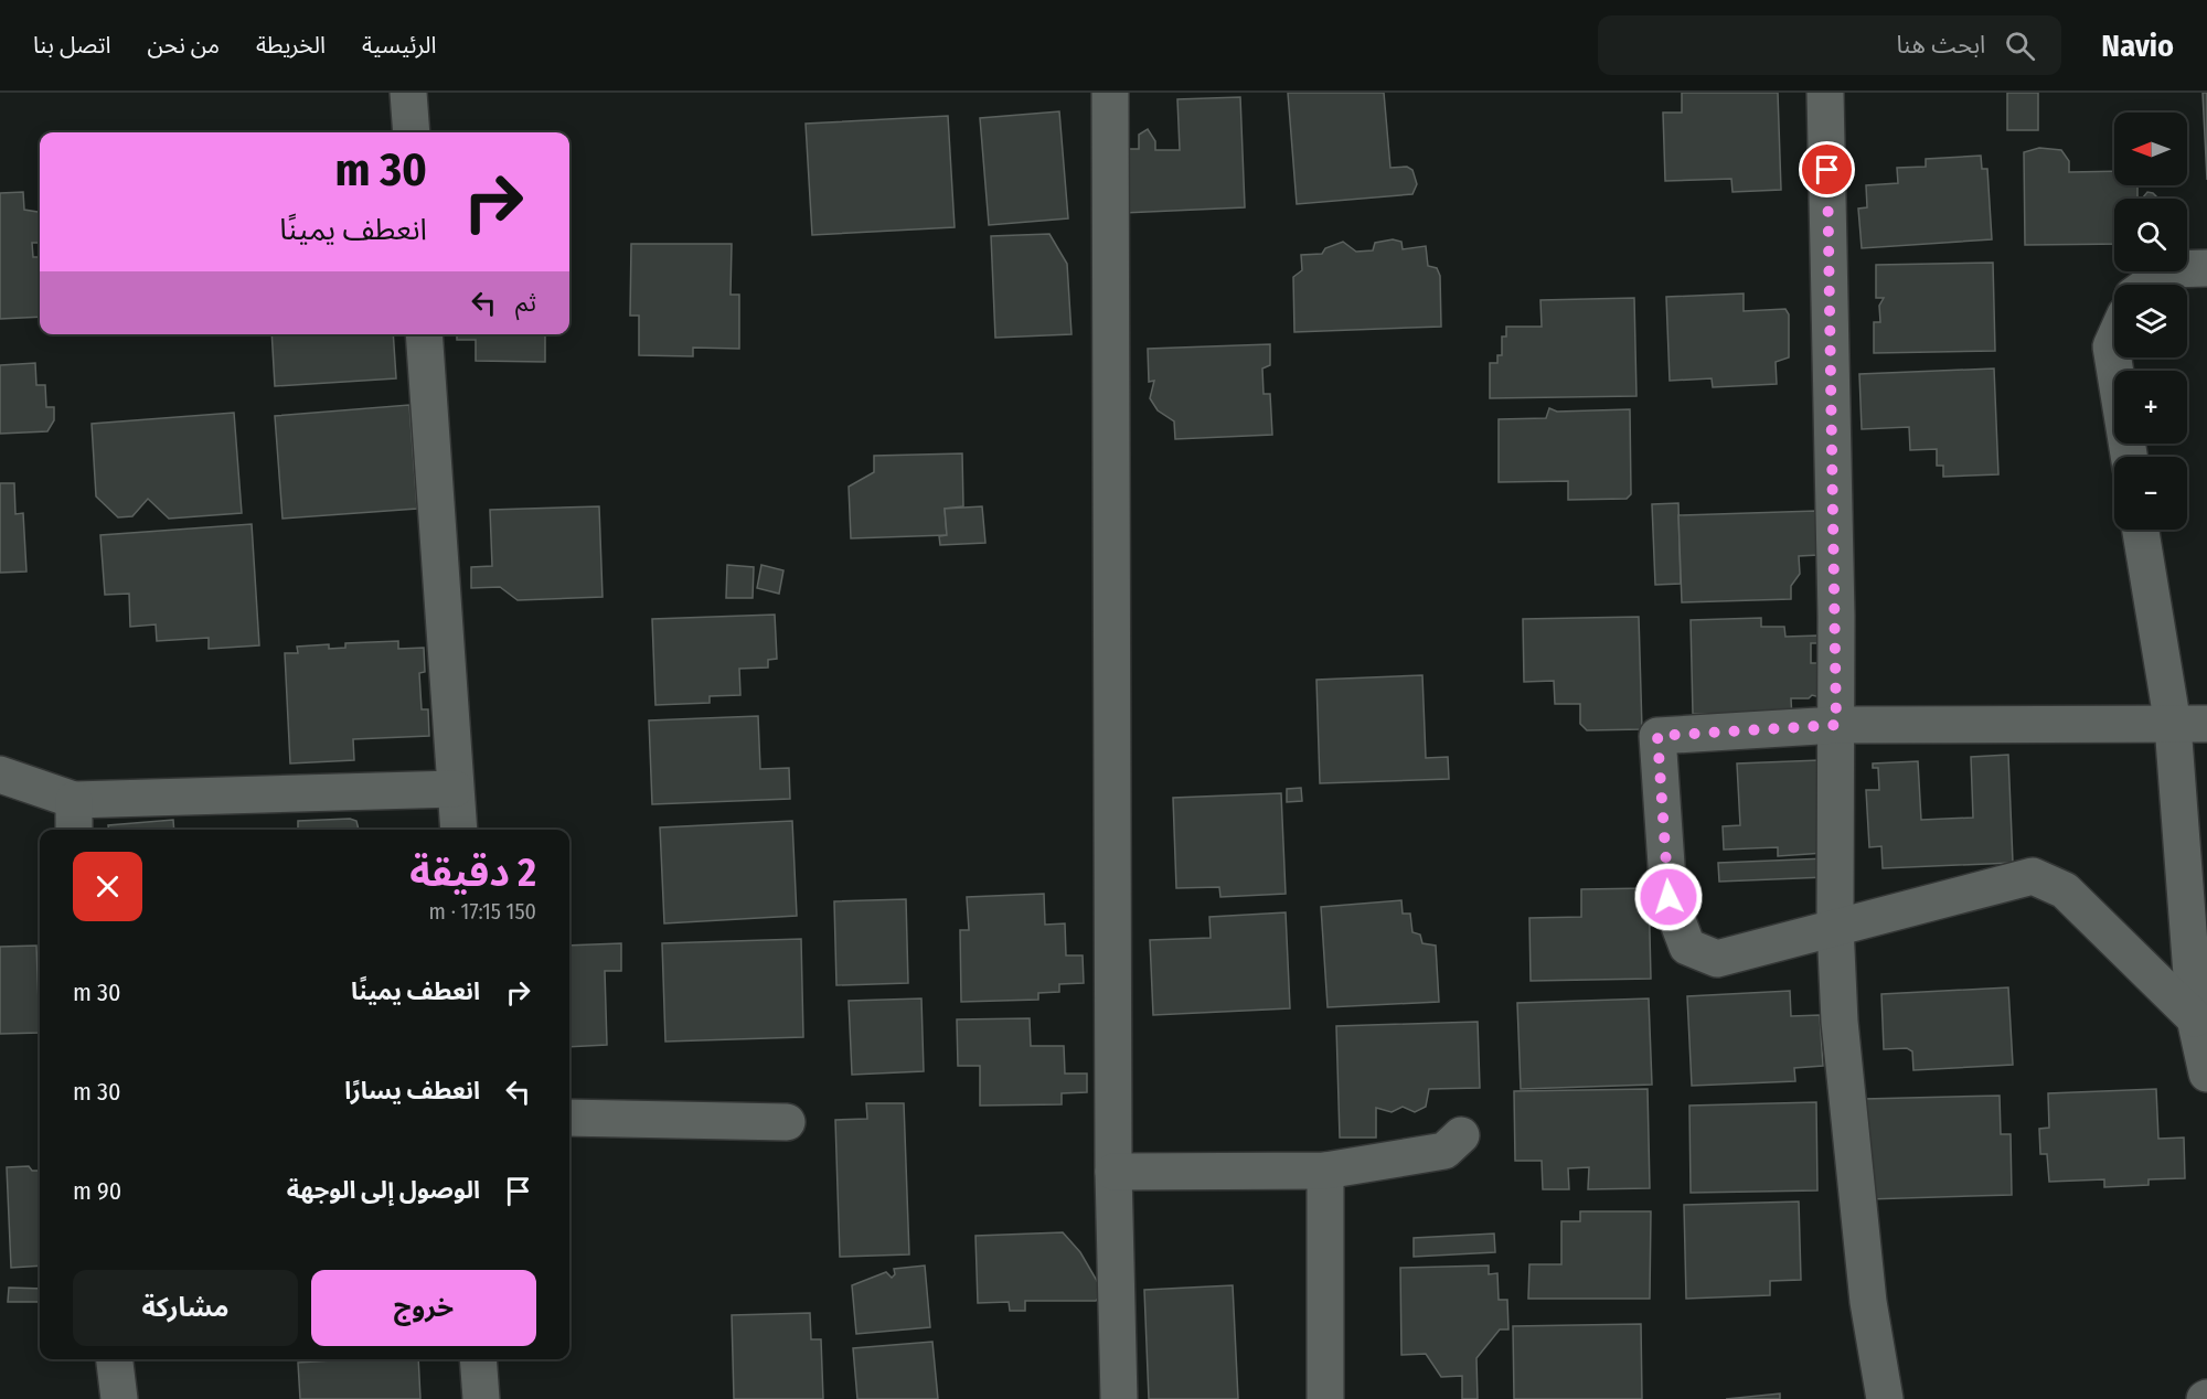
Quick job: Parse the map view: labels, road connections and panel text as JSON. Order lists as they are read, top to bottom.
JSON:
{
  "north": "left",
  "page": {
    "header": "Navio",
    "search": "ابحث هنا",
    "nav": [
      "الرئيسية",
      "الخريطة",
      "من نحن",
      "اتصل بنا"
    ],
    "map_buttons": ["+", "−"],
    "turn": ["30 m", "انعطف يمينًا"],
    "then": "ثم",
    "heading": ["2 دقيقة", "150 m · 17:15"],
    "list": [
      {
        "name": "انعطف يمينًا",
        "value": "30 m"
      },
      {
        "name": "انعطف يسارًا",
        "value": "30 m"
      },
      {
        "name": "الوصول إلى الوجهة",
        "value": "90 m"
      }
    ],
    "buttons": ["خروج", "مشاركة"]
  }
}
